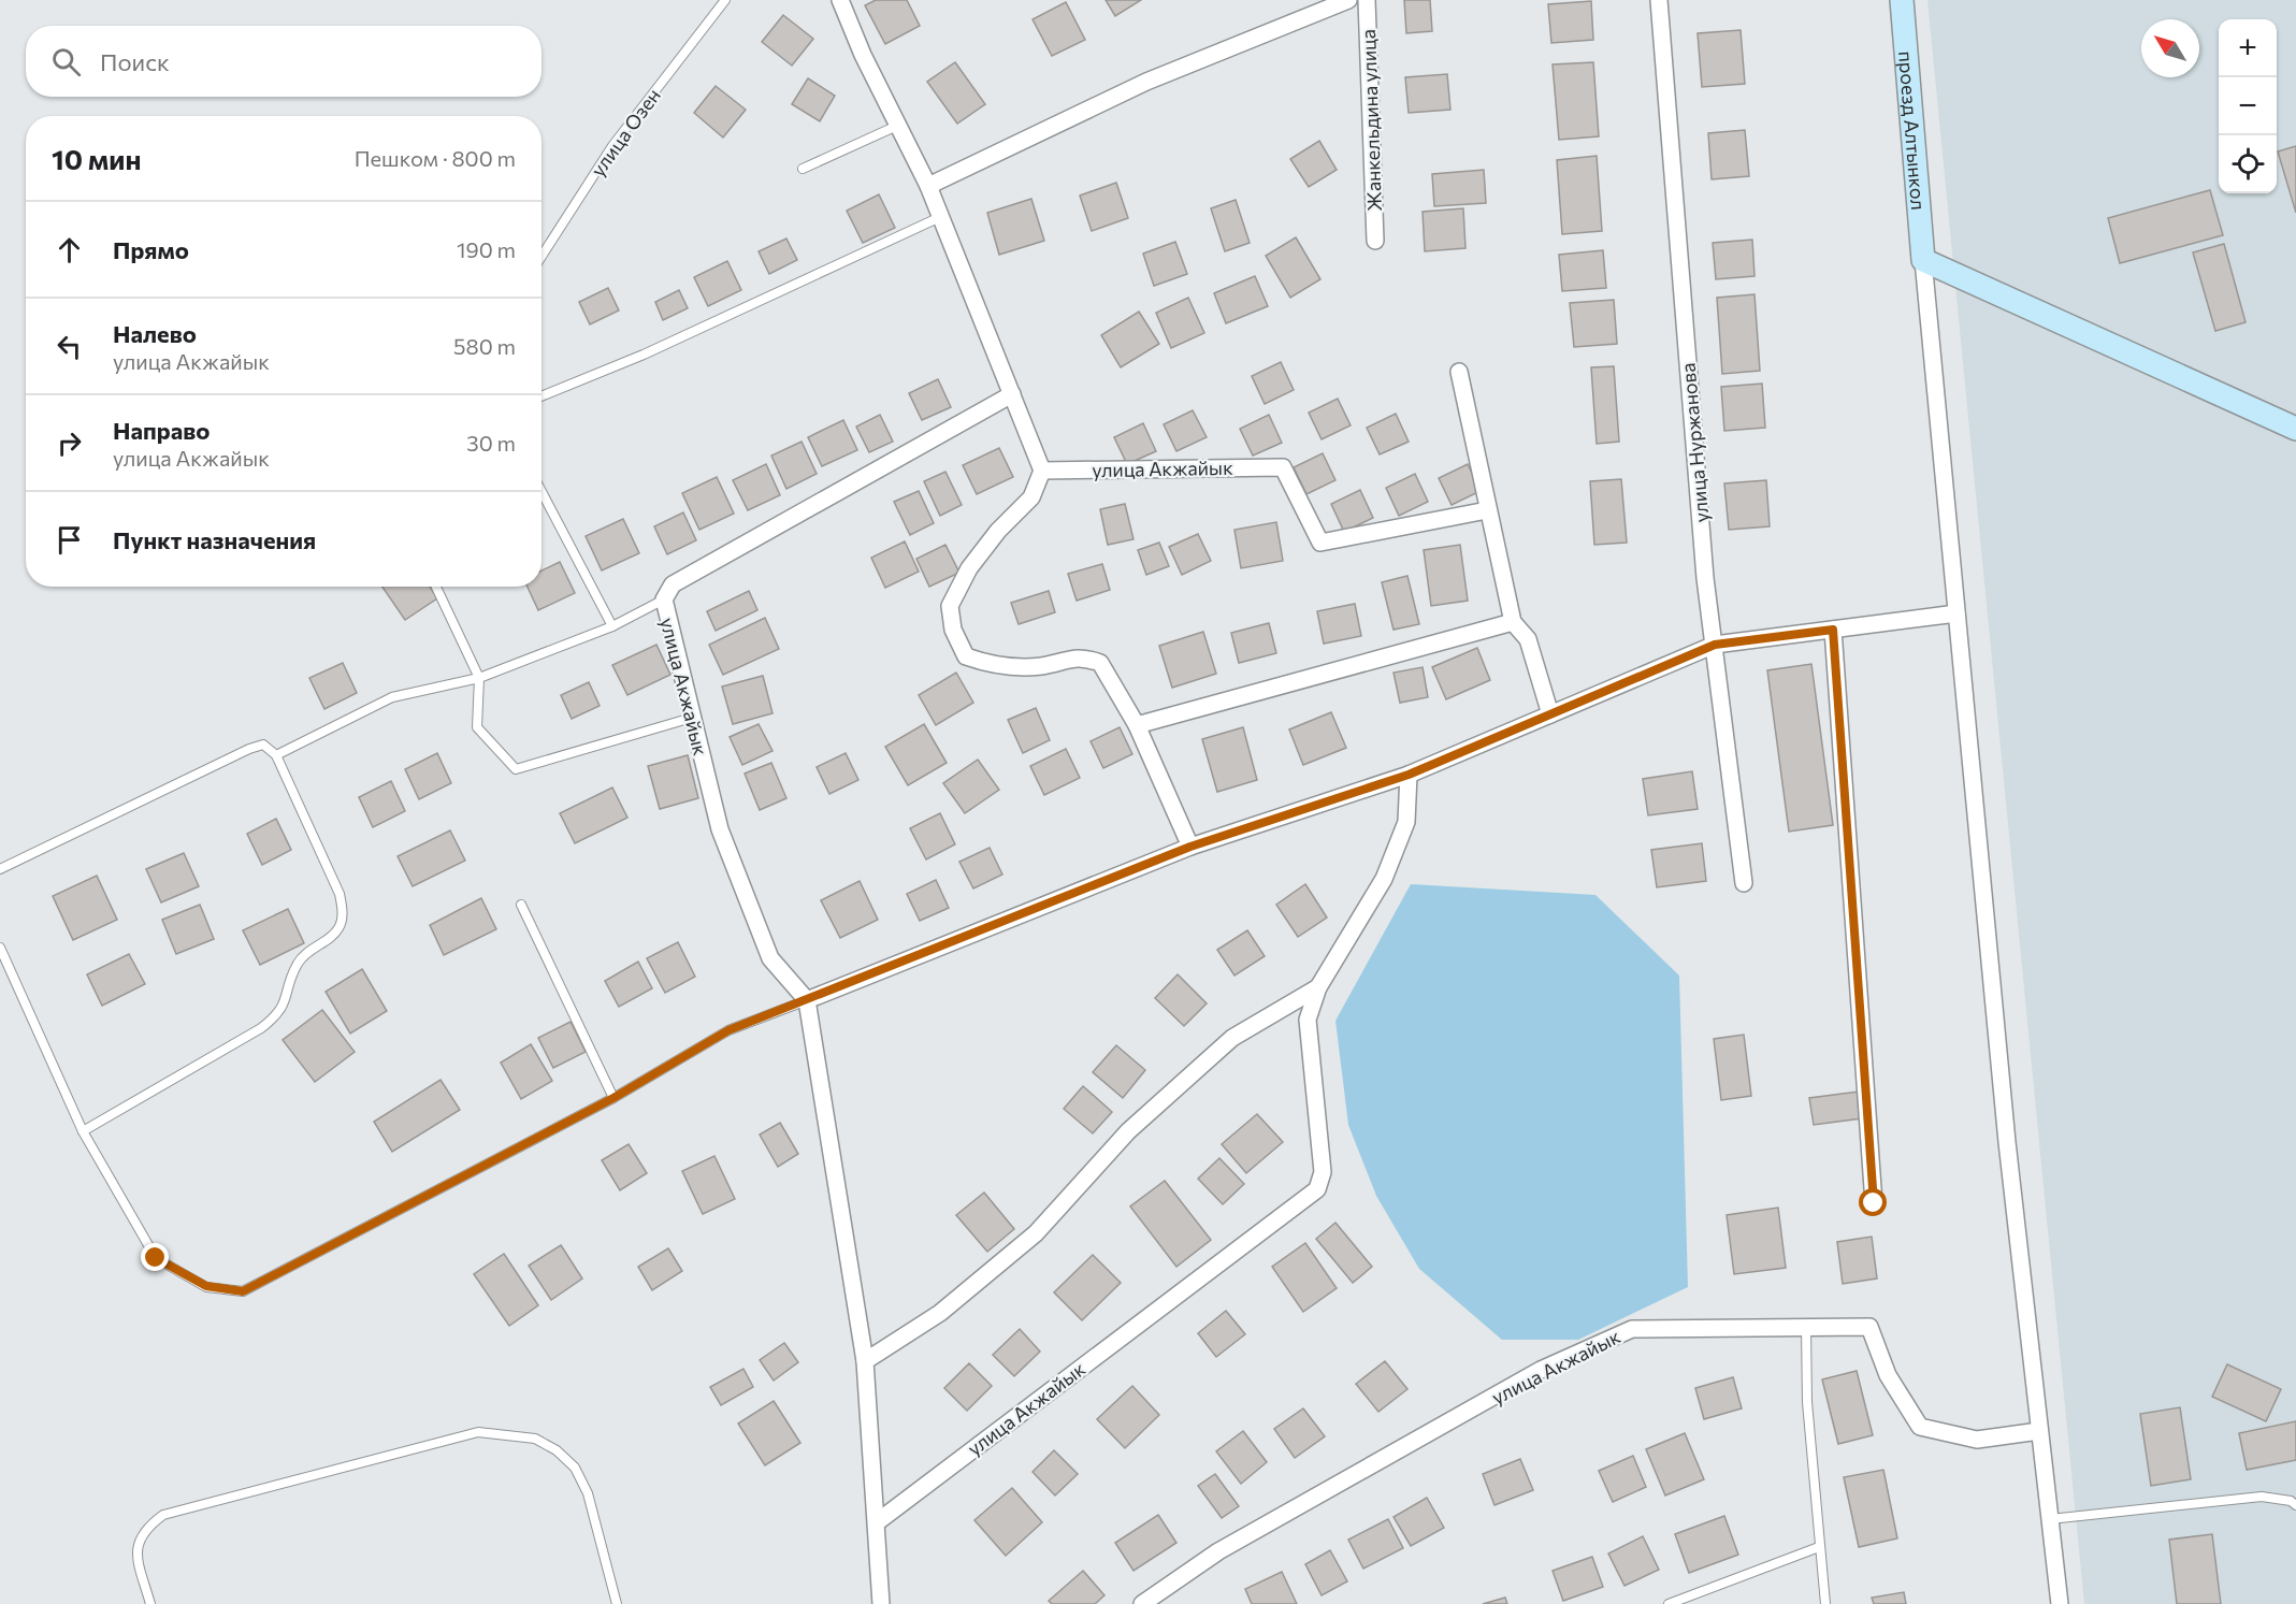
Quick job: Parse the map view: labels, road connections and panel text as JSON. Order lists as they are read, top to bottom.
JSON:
{
  "streets": {
    "main road": ["проезд Алтынкол"],
    "street": ["Жанкельдина улица", "улица Нуржанова", "улица Акжайык"],
    "lane": ["улица Озен"]
  },
  "north": "top left",
  "page": {
    "map_buttons": ["+", "−"],
    "search": "Поиск",
    "heading": ["10 мин", "Пешком · 800 m"],
    "list": [
      ["Прямо", "190 m"],
      ["Налево", "улица Акжайык", "580 m"],
      ["Направо", "улица Акжайык", "30 m"],
      "Пункт назначения"
    ]
  }
}
